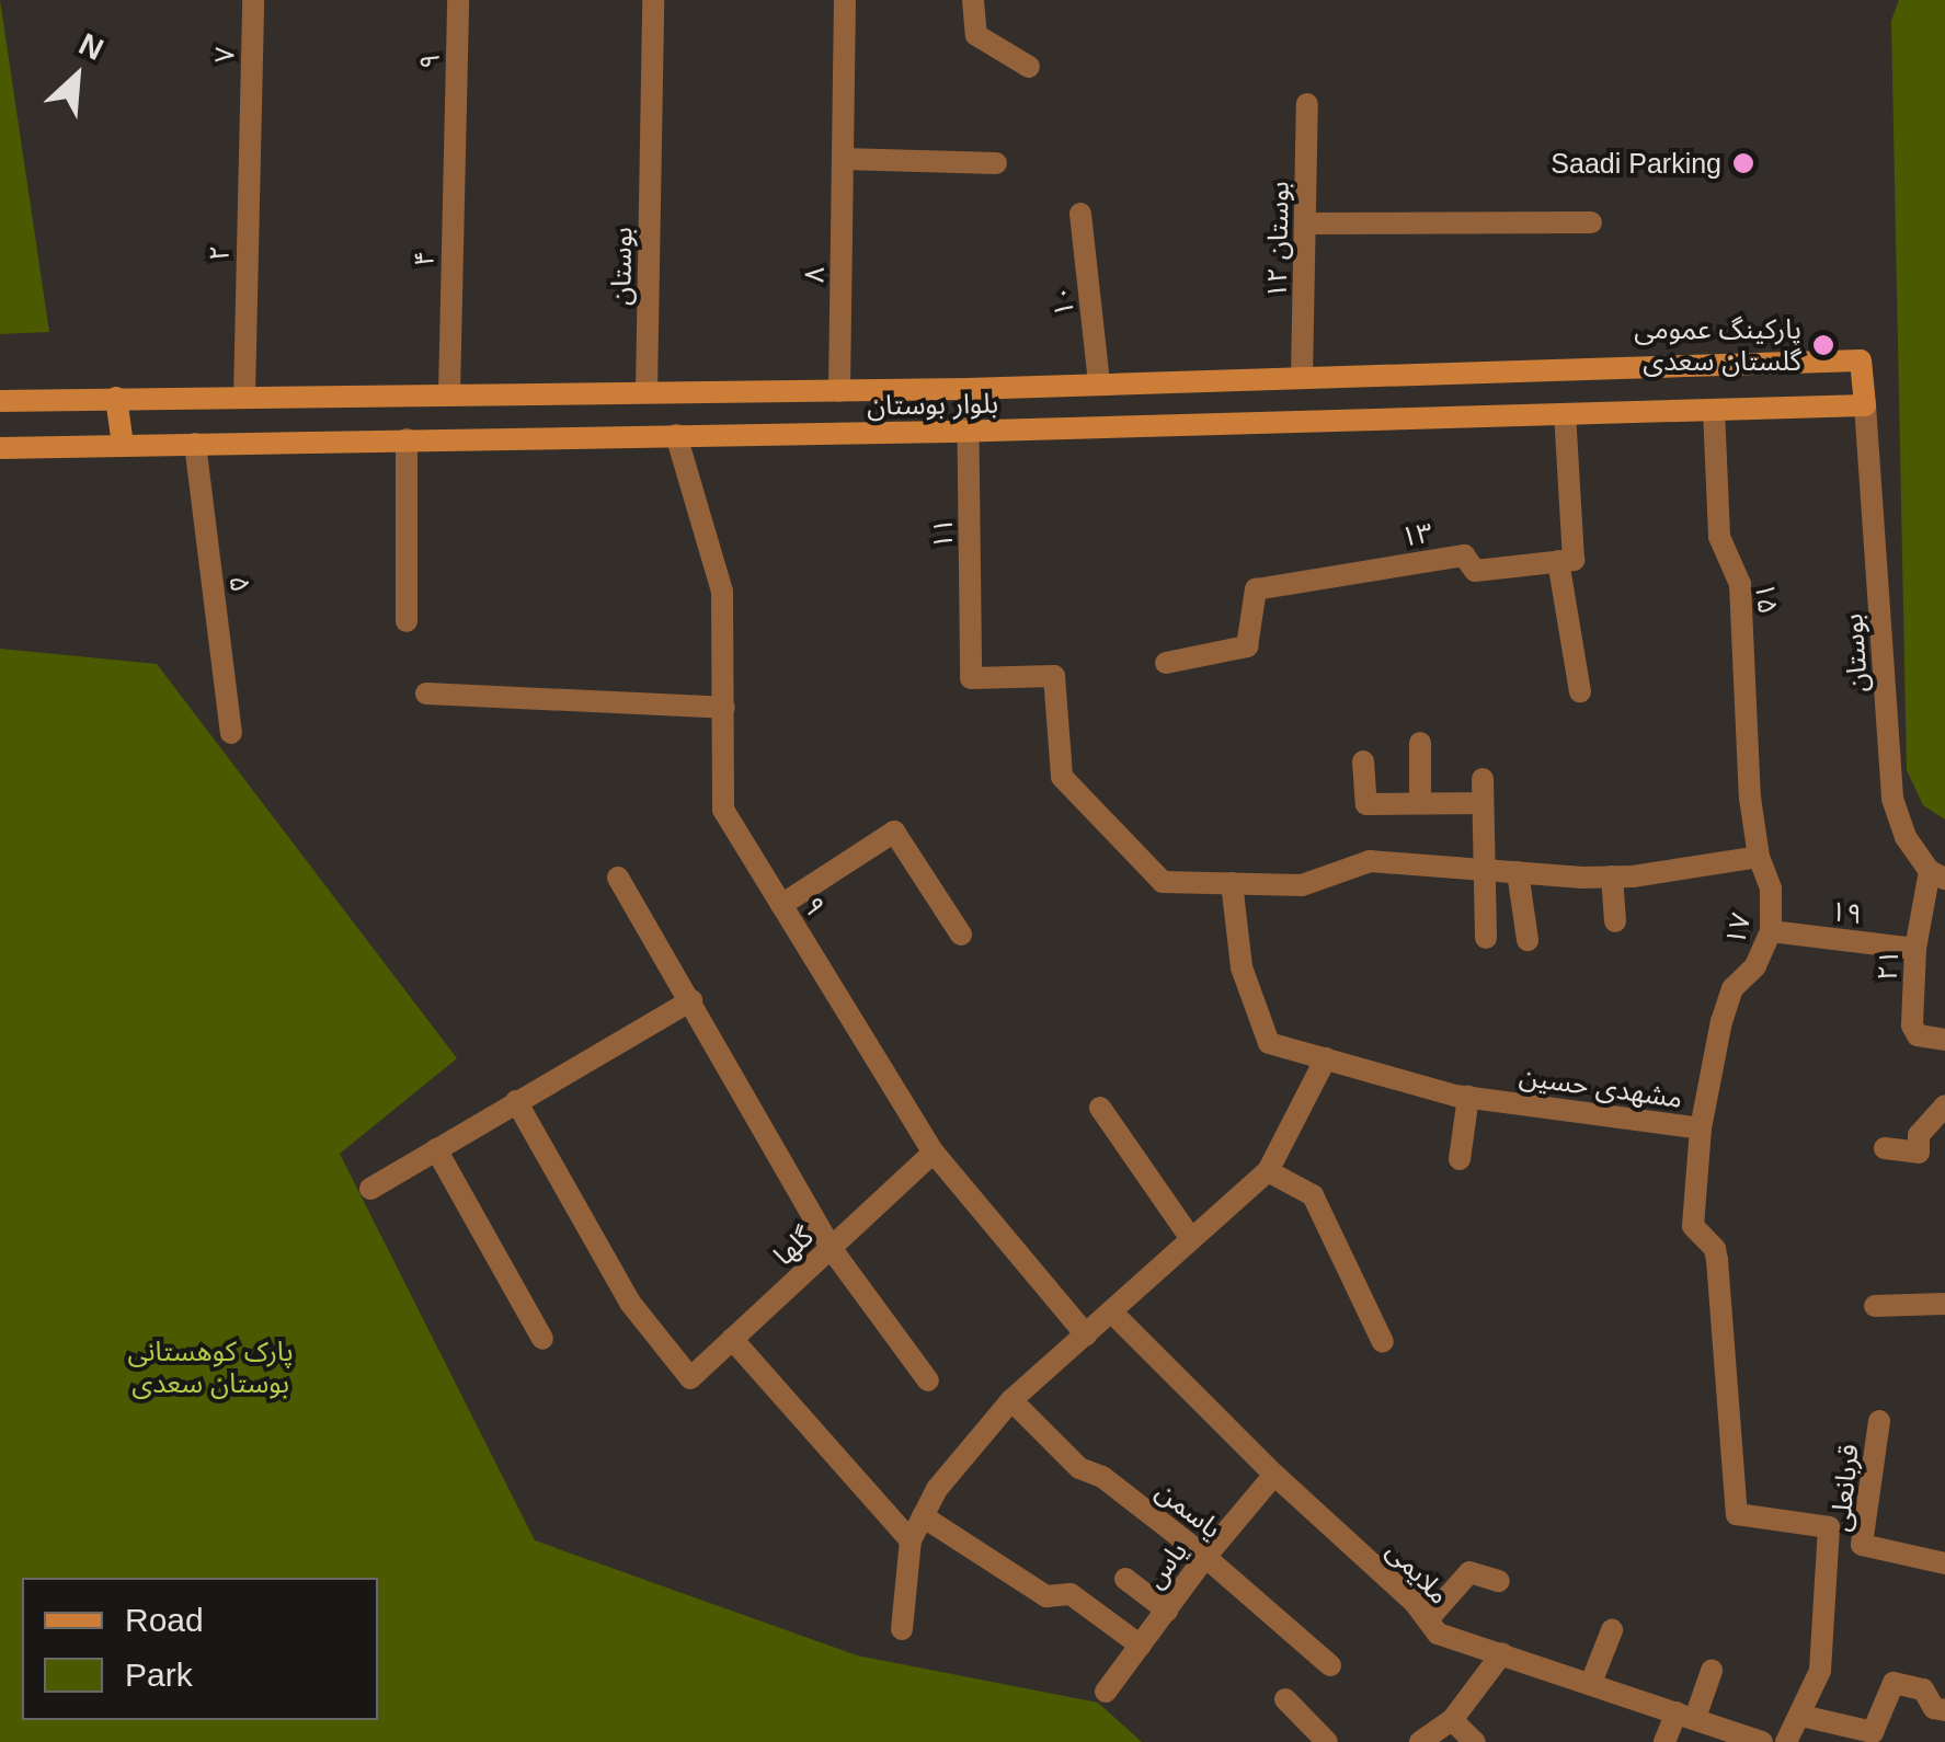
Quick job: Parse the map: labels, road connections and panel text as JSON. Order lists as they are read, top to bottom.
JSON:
{
  "streets": {
    "main road": ["بلوار بوستان"],
    "street": [
      "۷",
      "۹",
      "بوستان ۱۲",
      "۲",
      "۴",
      "بوستان",
      "۸",
      "۱۰",
      "۱۱",
      "۱۳",
      "۵",
      "۱۵",
      "۱۹",
      "۱۷",
      "۲۱",
      "مشهدی حسین",
      "گلها",
      "قربانعلی",
      "یاسمن",
      "یاس",
      "ملایمی"
    ]
  },
  "crossings": [
    ["۷", "۲"],
    ["۹", "۴"],
    ["۹", "بلوار بوستان"],
    ["۹", "گلها"],
    ["بوستان ۱۲", "بلوار بوستان"],
    ["۲", "بلوار بوستان"],
    ["۴", "بلوار بوستان"],
    ["بوستان", "بلوار بوستان"],
    ["بوستان", "۲۱"],
    ["۸", "بلوار بوستان"],
    ["۱۰", "بلوار بوستان"],
    ["بلوار بوستان", "۱۱"],
    ["بلوار بوستان", "۵"],
    ["بلوار بوستان", "۱۵"],
    ["۱۱", "مشهدی حسین"],
    ["۱۵", "۱۷"],
    ["۱۹", "۱۷"],
    ["۱۹", "۲۱"],
    ["۱۷", "مشهدی حسین"],
    ["یاسمن", "یاس"],
    ["یاس", "ملایمی"]
  ],
  "parks": ["پارک کوهستانی بوستان سعدی"],
  "places": ["Saadi Parking", "پارکینگ عمومی گلستان سعدی"],
  "legend": ["Road", "Park"],
  "north": "top right"
}
